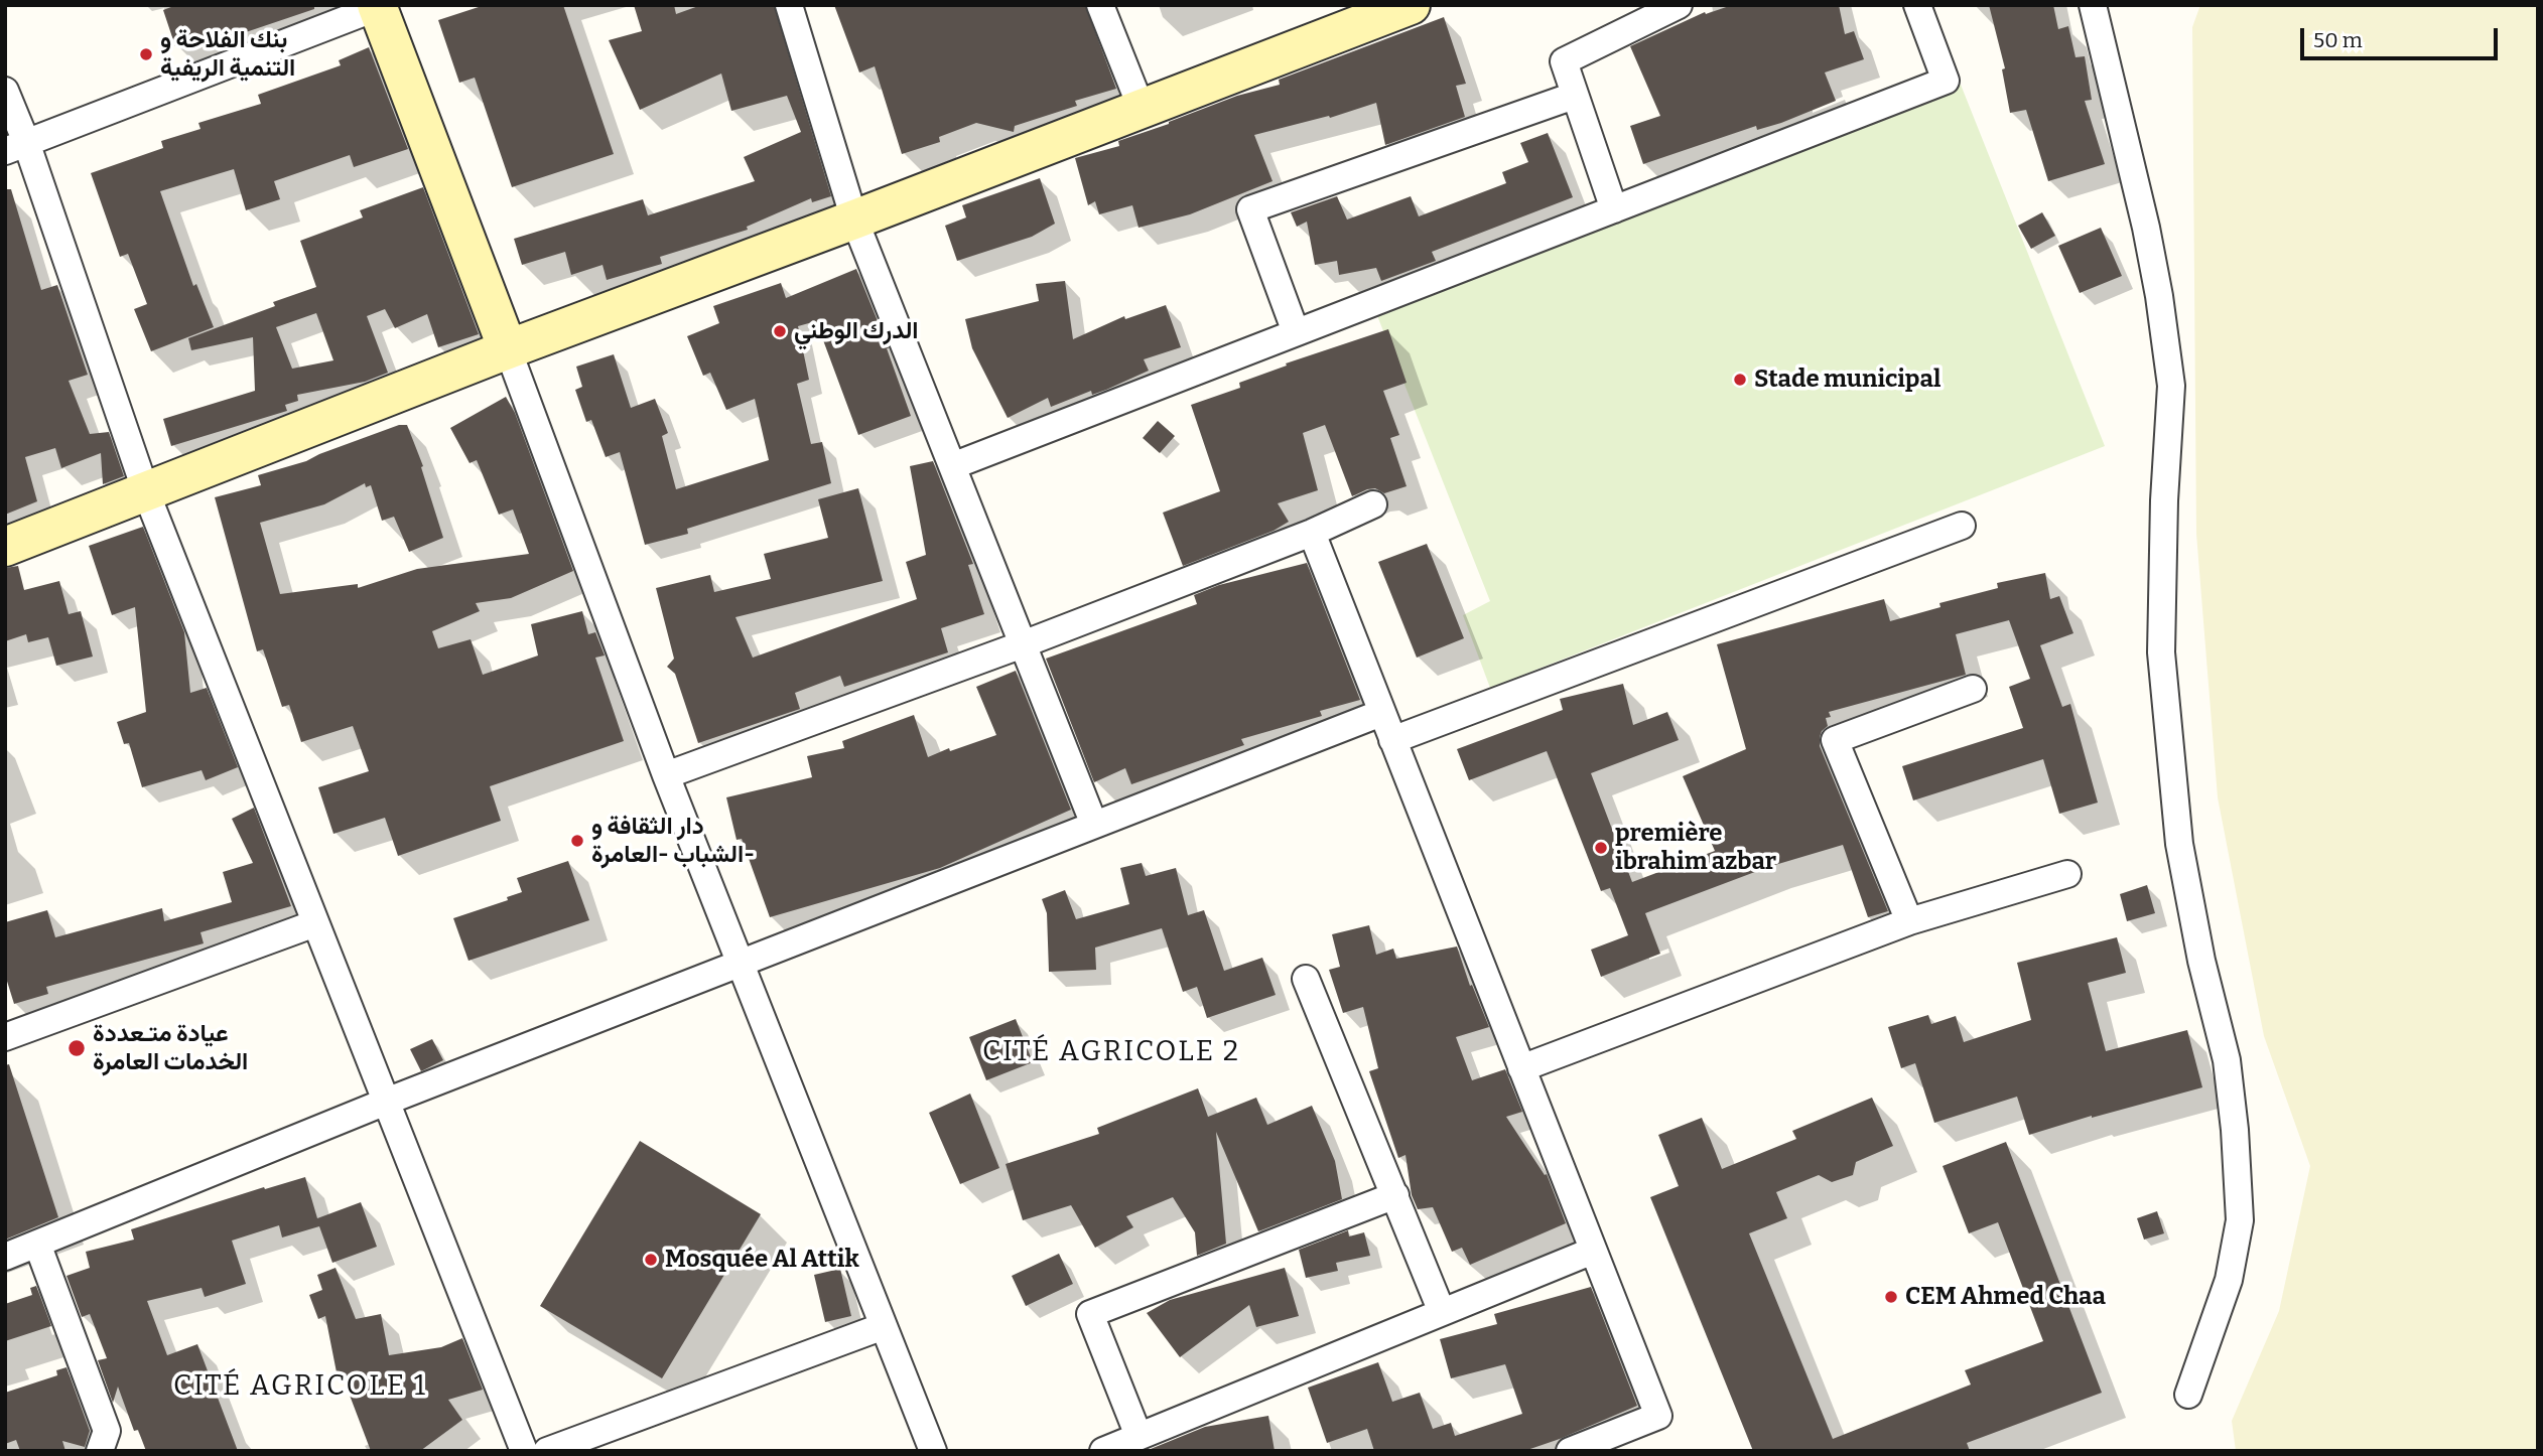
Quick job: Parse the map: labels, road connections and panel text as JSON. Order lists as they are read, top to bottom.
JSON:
{
  "districts": ["CITÉ AGRICOLE 2", "CITÉ AGRICOLE 1"],
  "places": [
    "بنك الفلاحة و التنمية الريفية",
    "الدرك الوطني",
    "Stade municipal",
    "دار الثقافة و الشباب -العامرة-",
    "première ibrahim azbar",
    "عيادة متـعددة الخدمات العامرة",
    "Mosquée Al Attik",
    "CEM Ahmed Chaa"
  ],
  "scale_bar": "50 m"
}
